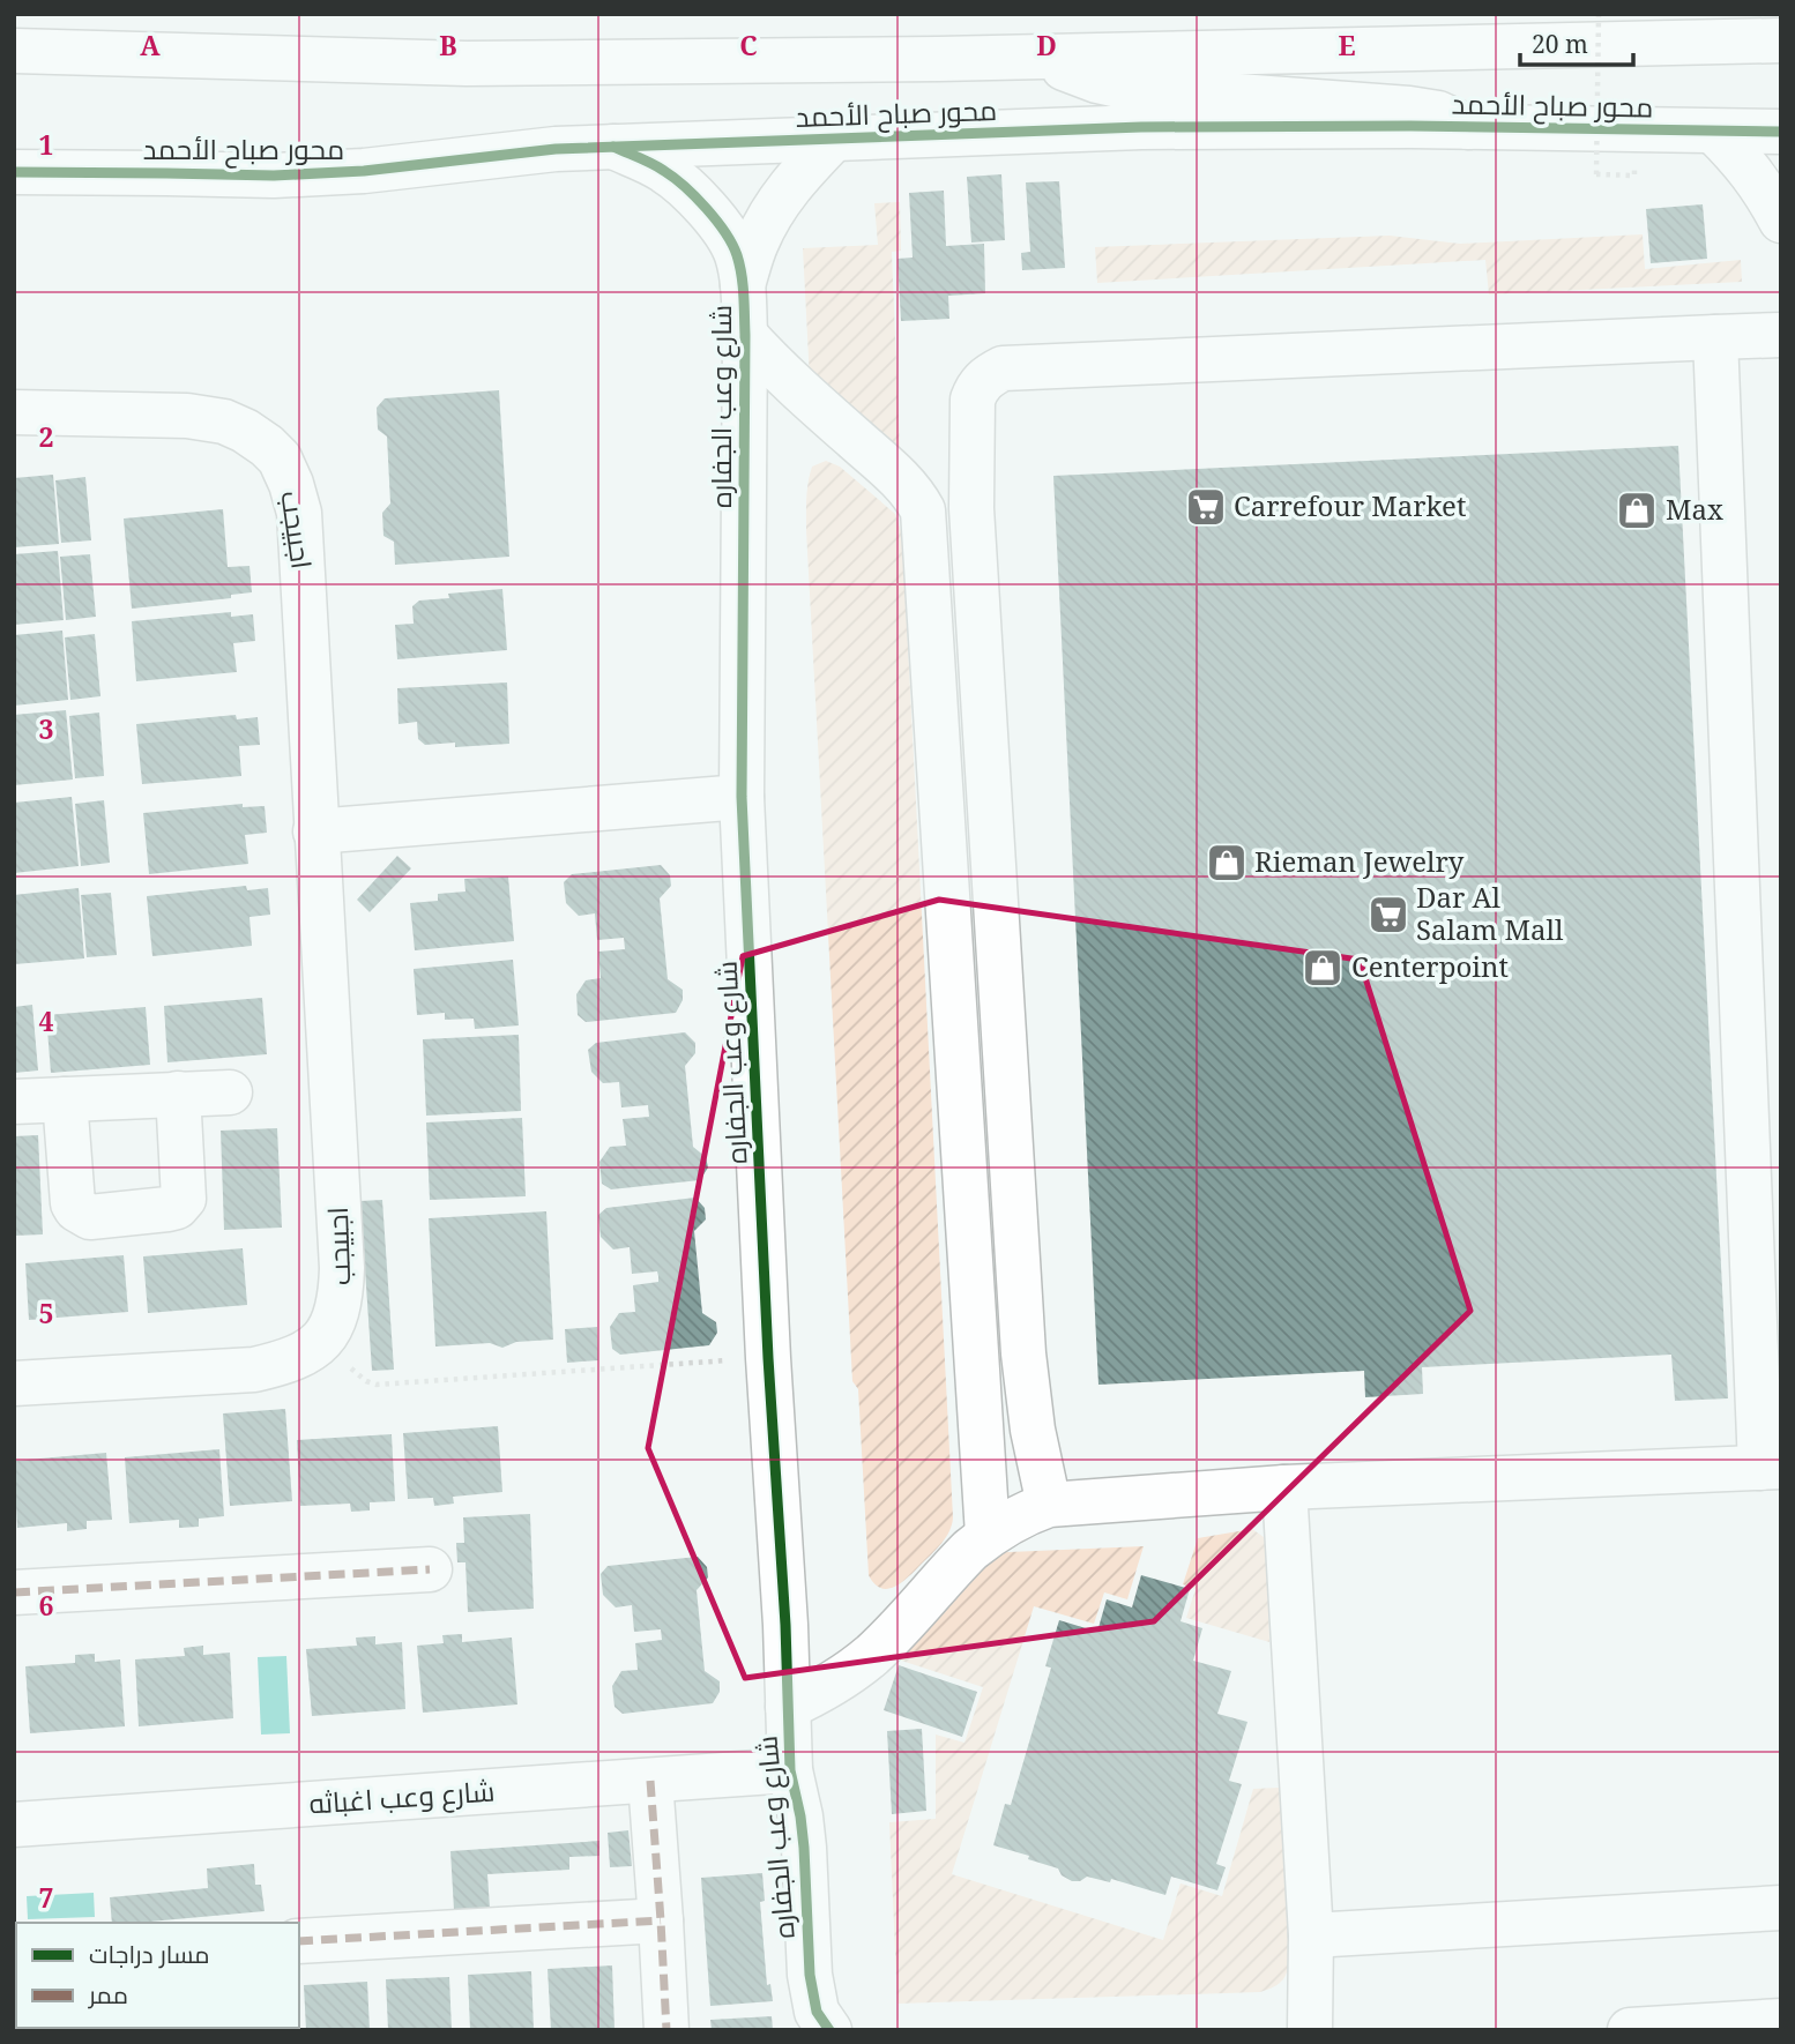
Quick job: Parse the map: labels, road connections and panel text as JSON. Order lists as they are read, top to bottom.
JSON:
{
  "streets": {
    "main road": [
      "محور صباح الأحمد",
      "شارع وعب الجفاره",
      "اجبيجب",
      "شارع وعب اغباثه"
    ]
  },
  "crossings": [
    ["محور صباح الأحمد", "شارع وعب الجفاره"],
    ["شارع وعب الجفاره", "شارع وعب اغباثه"]
  ],
  "places": {
    "supermarket": ["Carrefour Market", "Dar Al Salam Mall"],
    "shop": ["Max", "Rieman Jewelry", "Centerpoint"]
  },
  "legend": ["مسار دراجات", "ممر"],
  "scale_bar": "20 m",
  "grid": {
    "columns": [
      "A",
      "B",
      "C",
      "D",
      "E"
    ],
    "rows": [
      "1",
      "2",
      "3",
      "4",
      "5",
      "6",
      "7"
    ]
  }
}
